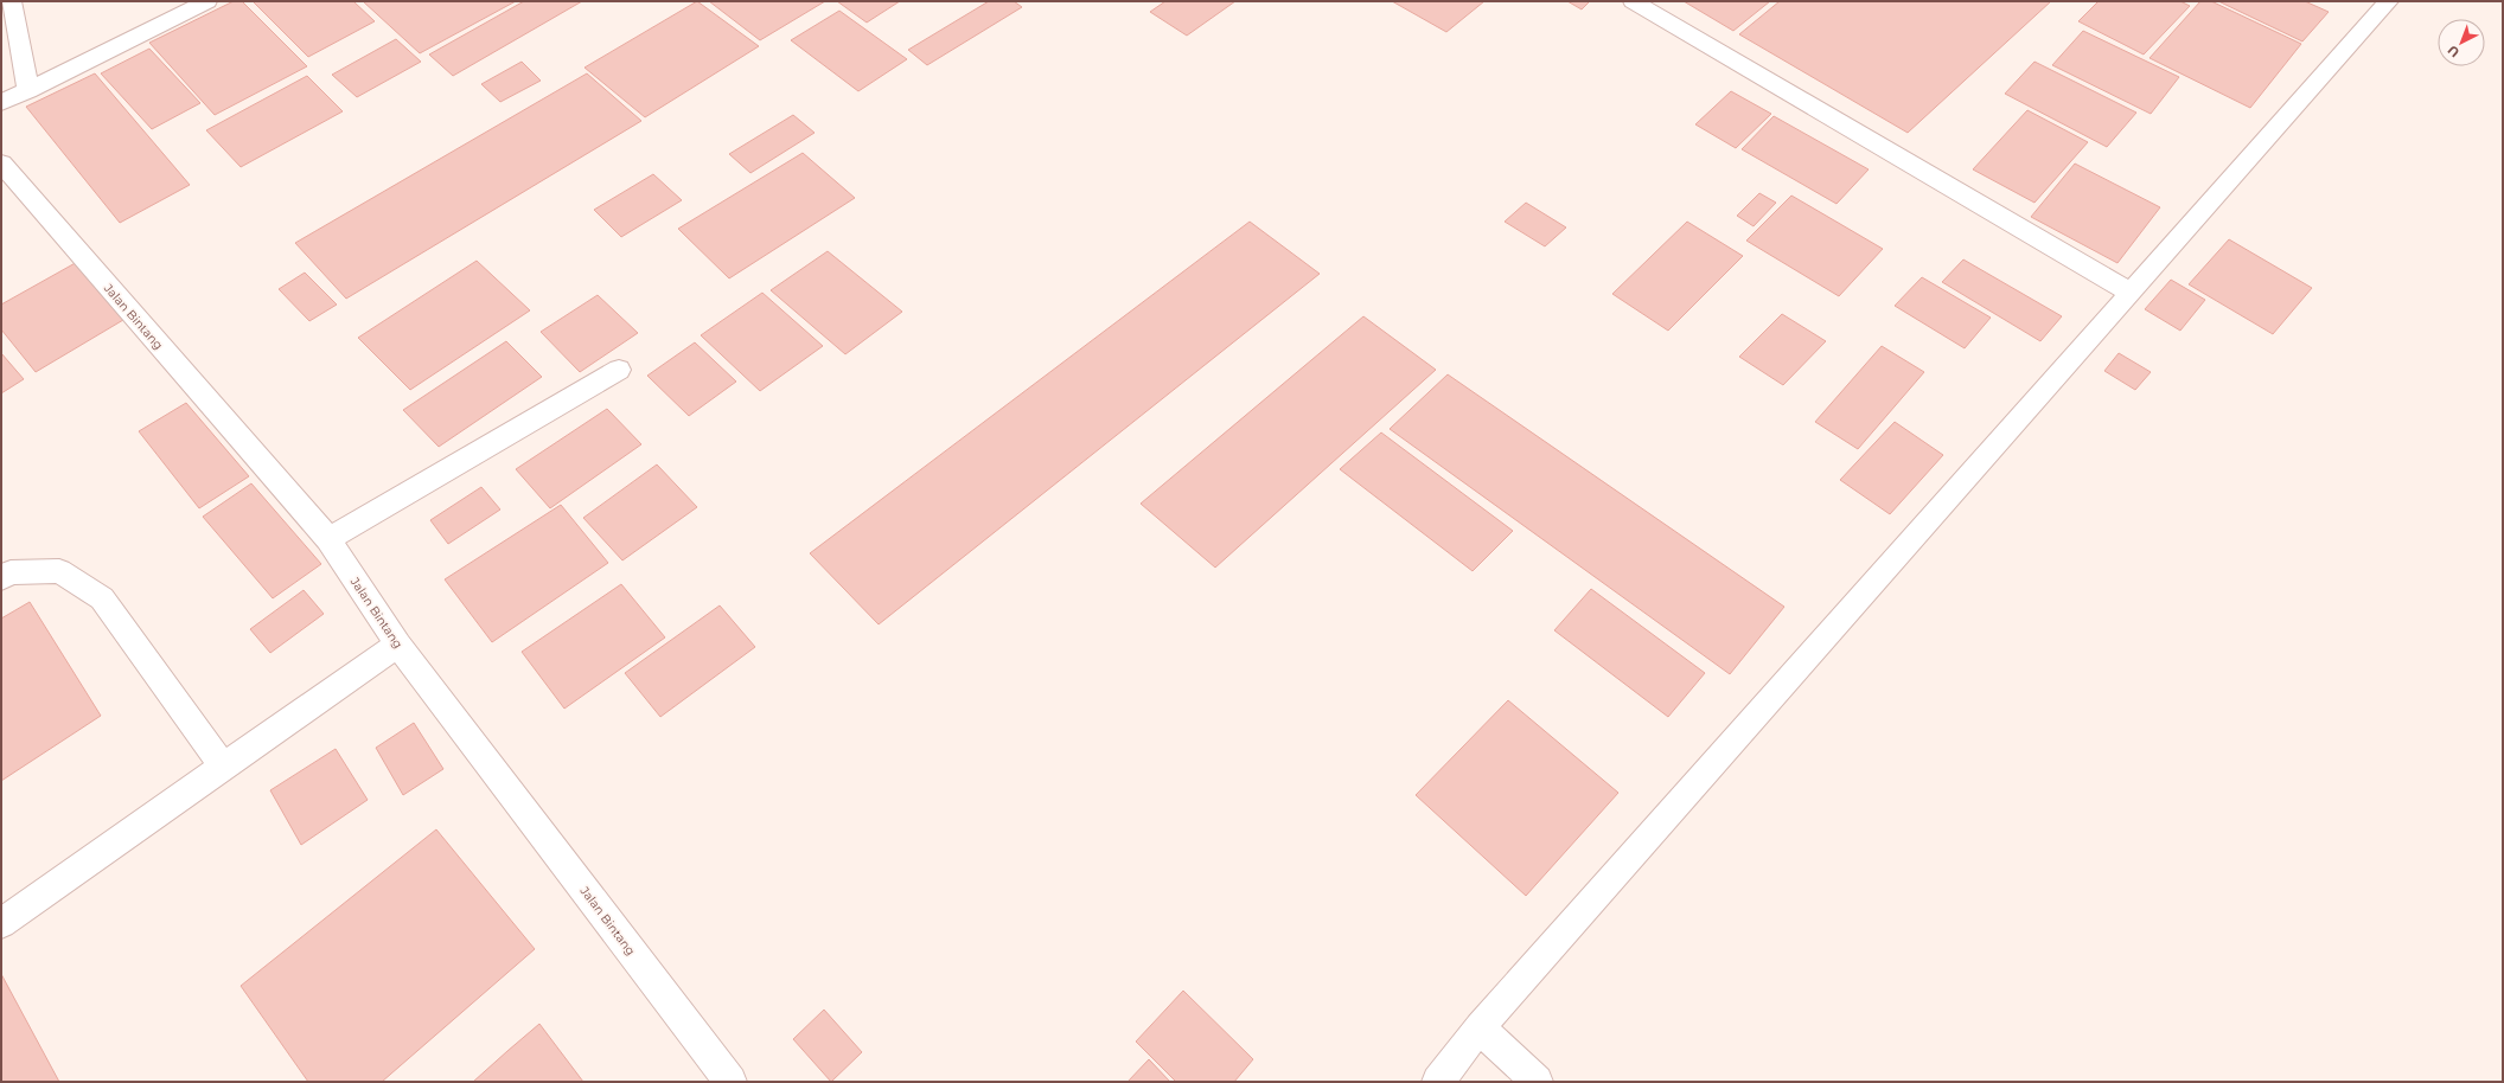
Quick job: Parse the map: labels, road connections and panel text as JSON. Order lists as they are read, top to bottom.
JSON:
{
  "streets": {
    "street": ["Jalan Bintang"]
  },
  "north": "bottom left"
}
